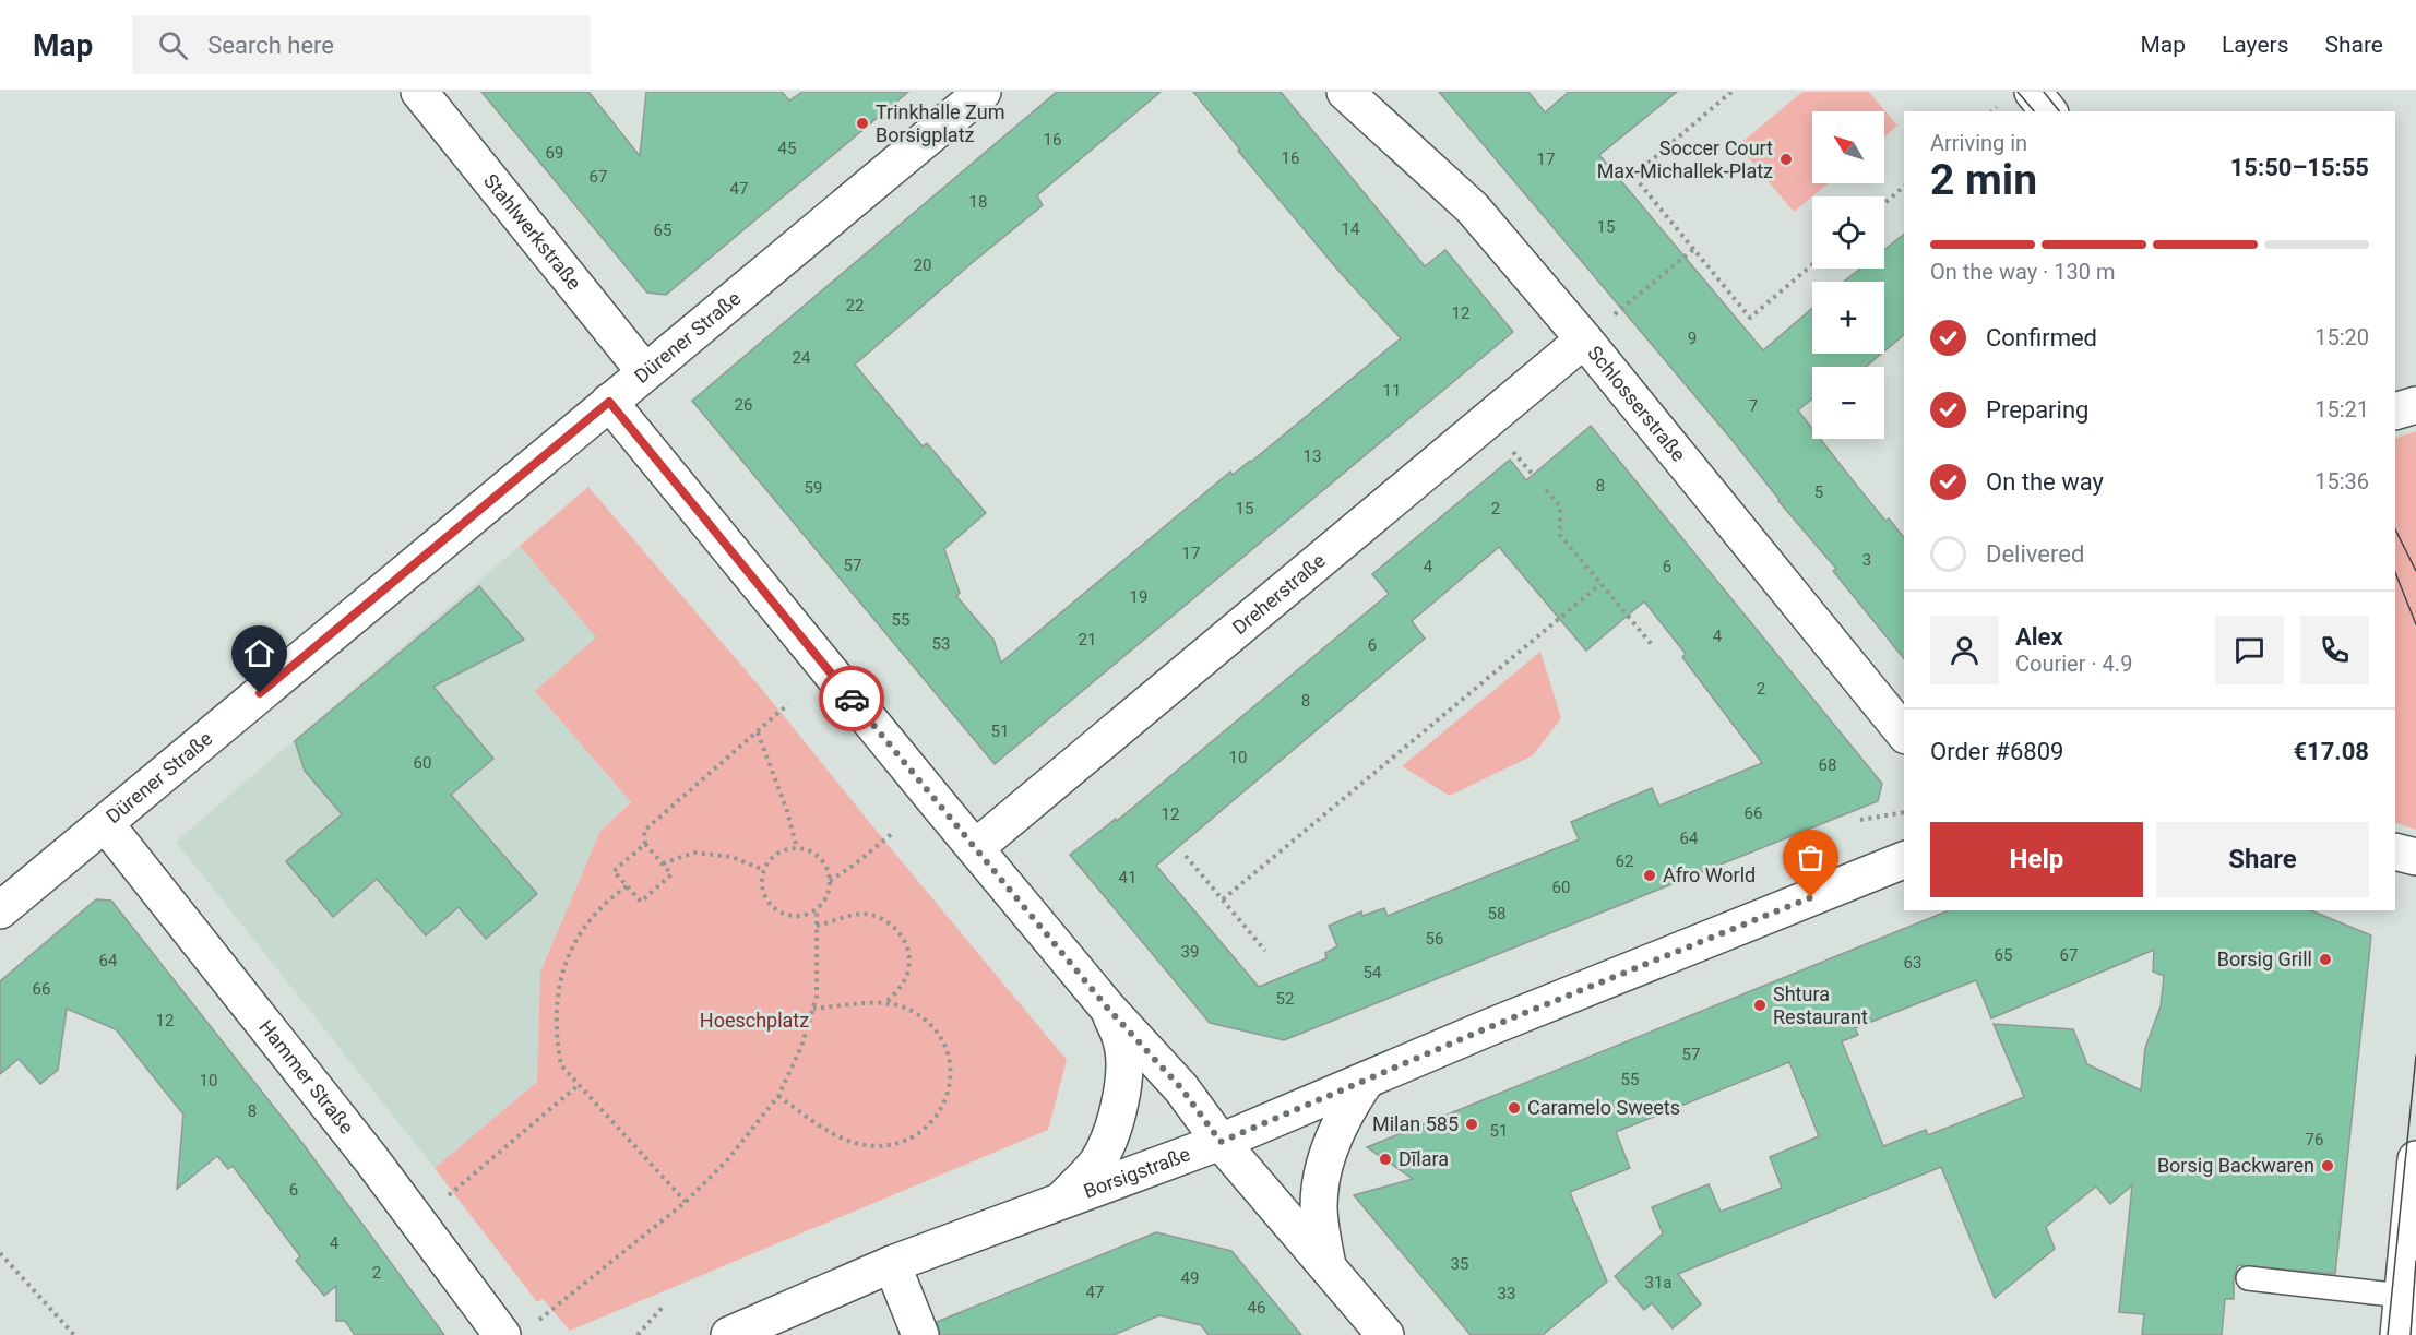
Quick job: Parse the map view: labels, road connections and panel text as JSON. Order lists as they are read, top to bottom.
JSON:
{
  "streets": {
    "street": [
      "Stahlwerkstraße",
      "Dürener Straße",
      "Schlosserstraße",
      "Dreherstraße",
      "Hammer Straße",
      "Borsigstraße"
    ]
  },
  "crossings": [
    ["Stahlwerkstraße", "Dürener Straße"],
    ["Dürener Straße", "Hammer Straße"],
    ["Schlosserstraße", "Dreherstraße"]
  ],
  "parks": ["Hoeschplatz"],
  "places": [
    "Trinkhalle Zum Borsigplatz",
    "Soccer Court Max-Michallek-Platz",
    "Afro World",
    "Borsig Grill",
    "Shtura Restaurant",
    "Caramelo Sweets",
    "Milan 585",
    "Dīlara",
    "Borsig Backwaren"
  ],
  "house_numbers": [
    "16",
    "45",
    "69",
    "16",
    "17",
    "67",
    "47",
    "18",
    "15",
    "14",
    "65",
    "20",
    "22",
    "12",
    "9",
    "24",
    "11",
    "26",
    "7",
    "13",
    "8",
    "59",
    "5",
    "15",
    "2",
    "17",
    "3",
    "57",
    "4",
    "6",
    "19",
    "55",
    "4",
    "21",
    "53",
    "6",
    "2",
    "8",
    "51",
    "10",
    "60",
    "68",
    "66",
    "12",
    "64",
    "62",
    "41",
    "60",
    "58",
    "56",
    "39",
    "65",
    "67",
    "64",
    "63",
    "54",
    "66",
    "52",
    "12",
    "57",
    "55",
    "10",
    "8",
    "51",
    "76",
    "6",
    "4",
    "35",
    "2",
    "49",
    "31a",
    "47",
    "33",
    "46"
  ],
  "north": "top left",
  "page": {
    "header": "Map",
    "search": "Search here",
    "nav": ["Map", "Layers", "Share"],
    "map_buttons": ["+", "−"],
    "heading": ["2 min", "Arriving in", "15:50–15:55"],
    "panel": [
      "Alex",
      "Courier · 4.9",
      "Order #6809",
      "€17.08"
    ],
    "bar": "On the way · 130 m",
    "list": [
      ["Confirmed", "15:20"],
      ["Preparing", "15:21"],
      ["On the way", "15:36"],
      "Delivered"
    ],
    "buttons": ["Help", "Share"]
  }
}
